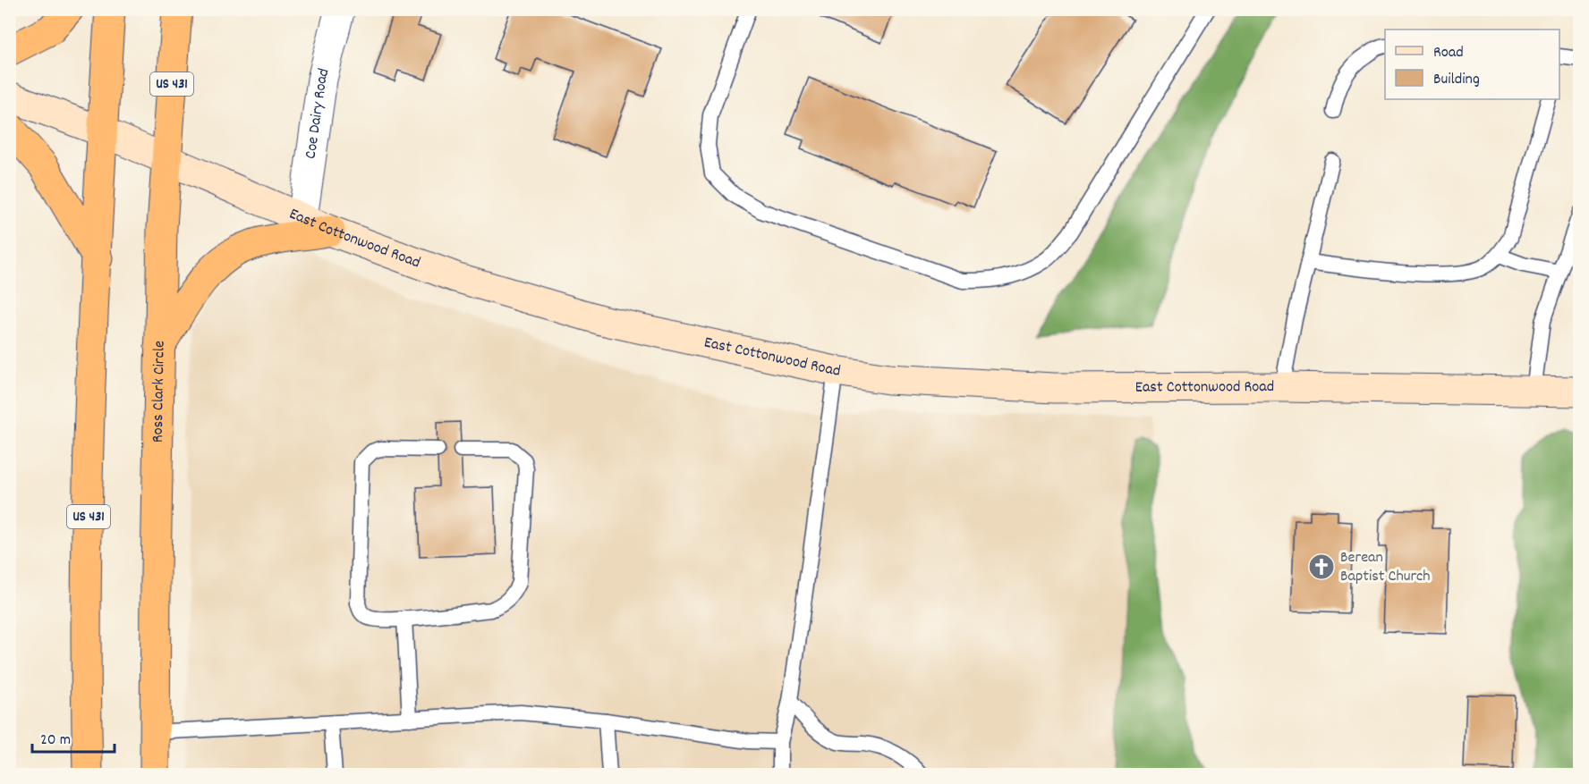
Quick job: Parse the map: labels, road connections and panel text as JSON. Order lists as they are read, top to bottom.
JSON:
{
  "streets": {
    "highway": ["US 431", "Ross Clark Circle"],
    "main road": ["East Cottonwood Road"],
    "street": ["Coe Dairy Road"]
  },
  "crossings": [
    ["US 431", "East Cottonwood Road"],
    ["Coe Dairy Road", "East Cottonwood Road"],
    ["East Cottonwood Road", "Ross Clark Circle"]
  ],
  "places": {
    "church": ["Berean Baptist Church"]
  },
  "legend": ["Road", "Building"],
  "scale_bar": "20 m"
}
